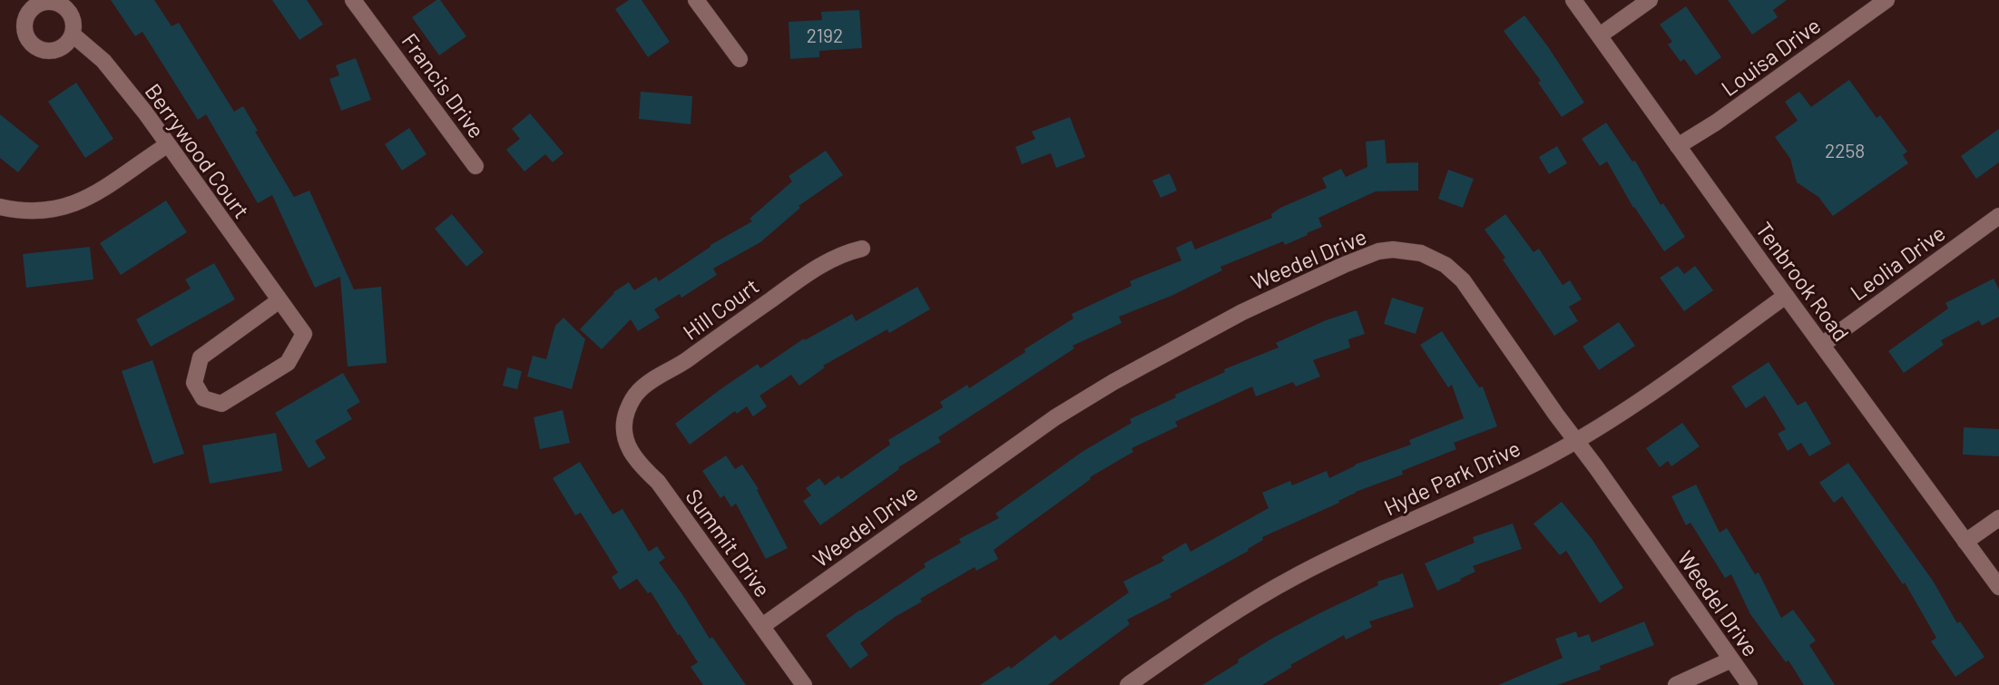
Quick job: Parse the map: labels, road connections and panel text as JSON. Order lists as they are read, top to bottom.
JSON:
{
  "streets": {
    "street": [
      "Louisa Drive",
      "Francis Drive",
      "Berrywood Court",
      "Weedel Drive",
      "Leolia Drive",
      "Tenbrook Road",
      "Hill Court",
      "Hyde Park Drive",
      "Summit Drive"
    ]
  },
  "crossings": [
    ["Louisa Drive", "Tenbrook Road"],
    ["Weedel Drive", "Hyde Park Drive"],
    ["Weedel Drive", "Summit Drive"],
    ["Leolia Drive", "Tenbrook Road"],
    ["Tenbrook Road", "Hyde Park Drive"],
    ["Hill Court", "Summit Drive"]
  ],
  "house_numbers": ["2192", "2258"]
}
